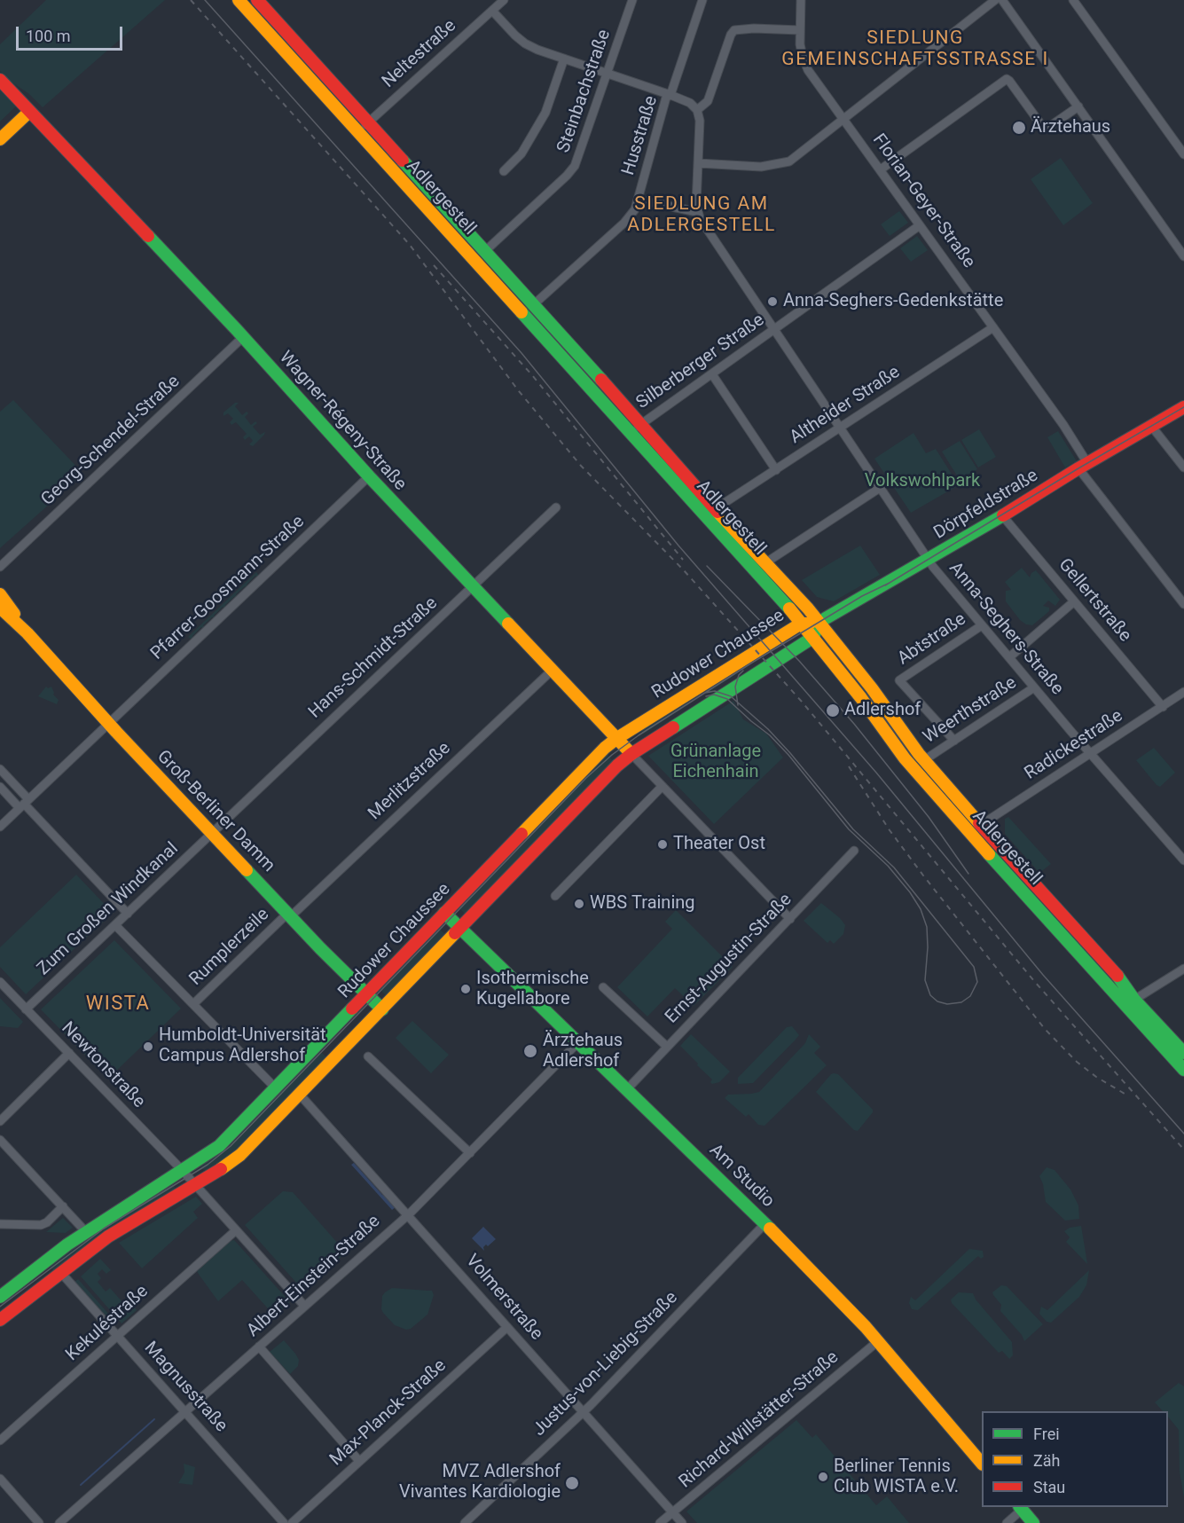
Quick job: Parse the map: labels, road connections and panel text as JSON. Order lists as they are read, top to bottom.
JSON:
{
  "streets": {
    "main road": [
      "Adlergestell",
      "Wagner-Régeny-Straße",
      "Dörpfeldstraße",
      "Rudower Chaussee",
      "Groß-Berliner Damm",
      "Am Studio"
    ],
    "street": [
      "Neltestraße",
      "Steinbachstraße",
      "Husstraße",
      "Florian-Geyer-Straße",
      "Silberberger Straße",
      "Altheider Straße",
      "Georg-Schendel-Straße",
      "Pfarrer-Goosmann-Straße",
      "Gellertstraße",
      "Anna-Seghers-Straße",
      "Abtstraße",
      "Hans-Schmidt-Straße",
      "Weerthstraße",
      "Radickestraße",
      "Merlitzstraße",
      "Zum Großen Windkanal",
      "Rumplerzeile",
      "Ernst-Augustin-Straße",
      "Newtonstraße",
      "Albert-Einstein-Straße",
      "Volmerstraße",
      "Kekuléstraße",
      "Justus-von-Liebig-Straße",
      "Magnusstraße",
      "Max-Planck-Straße",
      "Richard-Willstätter-Straße"
    ]
  },
  "crossings": [
    ["Neltestraße", "Adlergestell"],
    ["Steinbachstraße", "Adlergestell"],
    ["Husstraße", "Adlergestell"],
    ["Adlergestell", "Silberberger Straße"],
    ["Adlergestell", "Altheider Straße"],
    ["Adlergestell", "Dörpfeldstraße"],
    ["Adlergestell", "Rudower Chaussee"],
    ["Adlergestell", "Weerthstraße"],
    ["Adlergestell", "Radickestraße"],
    ["Florian-Geyer-Straße", "Silberberger Straße"],
    ["Florian-Geyer-Straße", "Altheider Straße"],
    ["Florian-Geyer-Straße", "Dörpfeldstraße"],
    ["Silberberger Straße", "Anna-Seghers-Straße"],
    ["Altheider Straße", "Anna-Seghers-Straße"],
    ["Wagner-Régeny-Straße", "Georg-Schendel-Straße"],
    ["Wagner-Régeny-Straße", "Pfarrer-Goosmann-Straße"],
    ["Wagner-Régeny-Straße", "Rudower Chaussee"],
    ["Wagner-Régeny-Straße", "Hans-Schmidt-Straße"],
    ["Wagner-Régeny-Straße", "Merlitzstraße"],
    ["Dörpfeldstraße", "Gellertstraße"],
    ["Dörpfeldstraße", "Anna-Seghers-Straße"],
    ["Dörpfeldstraße", "Rudower Chaussee"],
    ["Pfarrer-Goosmann-Straße", "Groß-Berliner Damm"],
    ["Gellertstraße", "Radickestraße"],
    ["Anna-Seghers-Straße", "Abtstraße"],
    ["Anna-Seghers-Straße", "Weerthstraße"],
    ["Anna-Seghers-Straße", "Radickestraße"],
    ["Abtstraße", "Weerthstraße"],
    ["Rudower Chaussee", "Groß-Berliner Damm"],
    ["Rudower Chaussee", "Newtonstraße"],
    ["Rudower Chaussee", "Am Studio"],
    ["Rudower Chaussee", "Volmerstraße"],
    ["Rudower Chaussee", "Magnusstraße"],
    ["Hans-Schmidt-Straße", "Groß-Berliner Damm"],
    ["Hans-Schmidt-Straße", "Zum Großen Windkanal"],
    ["Merlitzstraße", "Groß-Berliner Damm"],
    ["Merlitzstraße", "Rumplerzeile"],
    ["Groß-Berliner Damm", "Zum Großen Windkanal"],
    ["Groß-Berliner Damm", "Rumplerzeile"],
    ["Zum Großen Windkanal", "Newtonstraße"],
    ["Ernst-Augustin-Straße", "Am Studio"],
    ["Newtonstraße", "Albert-Einstein-Straße"],
    ["Newtonstraße", "Kekuléstraße"],
    ["Am Studio", "Albert-Einstein-Straße"],
    ["Am Studio", "Justus-von-Liebig-Straße"],
    ["Am Studio", "Richard-Willstätter-Straße"],
    ["Albert-Einstein-Straße", "Volmerstraße"],
    ["Albert-Einstein-Straße", "Magnusstraße"],
    ["Volmerstraße", "Justus-von-Liebig-Straße"],
    ["Volmerstraße", "Max-Planck-Straße"],
    ["Volmerstraße", "Richard-Willstätter-Straße"],
    ["Kekuléstraße", "Magnusstraße"]
  ],
  "districts": ["SIEDLUNG GEMEINSCHAFTSSTRASSE I", "SIEDLUNG AM ADLERGESTELL", "WISTA"],
  "parks": ["Volkswohlpark", "Grünanlage Eichenhain"],
  "places": [
    "Ärztehaus",
    "Anna-Seghers-Gedenkstätte",
    "Adlershof",
    "Theater Ost",
    "WBS Training",
    "Isothermische Kugellabore",
    "Humboldt-Universität Campus Adlershof",
    "Ärztehaus Adlershof",
    "Berliner Tennis Club WISTA e.V.",
    "MVZ Adlershof Vivantes Kardiologie"
  ],
  "legend": ["Frei", "Zäh", "Stau"],
  "scale_bar": "100 m"
}
